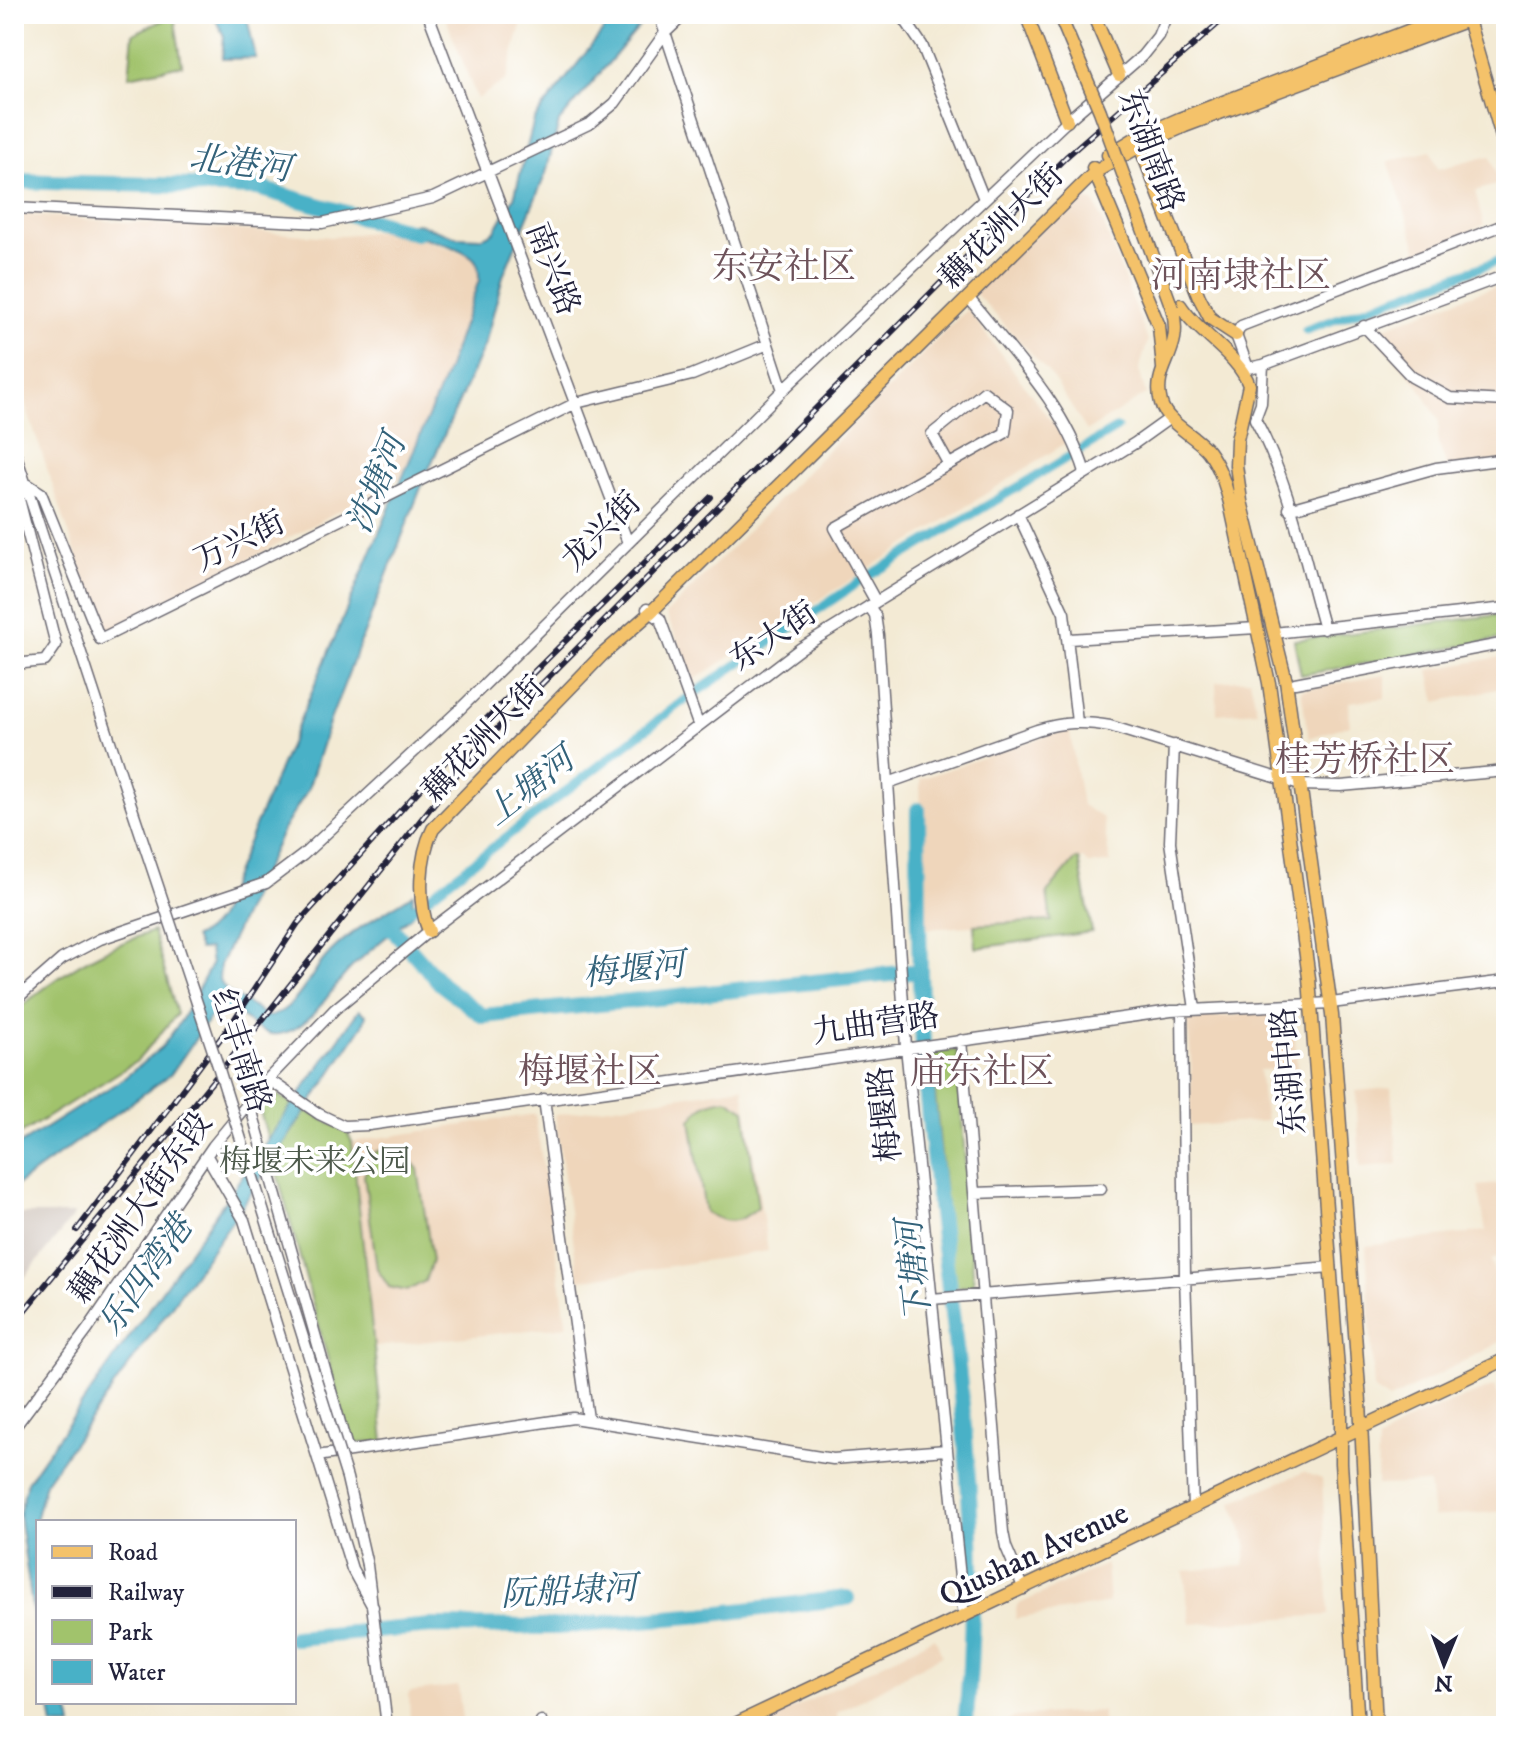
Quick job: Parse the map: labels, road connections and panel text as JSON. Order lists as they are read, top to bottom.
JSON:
{
  "streets": {
    "main road": [
      "东湖南路",
      "藕花洲大街",
      "东湖中路",
      "Qiushan Avenue"
    ],
    "street": [
      "南兴路",
      "龙兴街",
      "万兴街",
      "东大街",
      "九曲营路",
      "红丰南路",
      "梅堰路",
      "藕花洲大街东段"
    ]
  },
  "crossings": [
    ["东湖南路", "东湖中路"],
    ["藕花洲大街", "东大街"],
    ["藕花洲大街", "藕花洲大街东段"],
    ["南兴路", "龙兴街"],
    ["南兴路", "万兴街"],
    ["万兴街", "红丰南路"],
    ["东大街", "东湖中路"],
    ["东大街", "梅堰路"],
    ["东大街", "藕花洲大街东段"],
    ["九曲营路", "东湖中路"],
    ["九曲营路", "梅堰路"],
    ["九曲营路", "藕花洲大街东段"],
    ["东湖中路", "Qiushan Avenue"],
    ["梅堰路", "Qiushan Avenue"]
  ],
  "districts": [
    "东安社区",
    "河南埭社区",
    "桂芳桥社区",
    "梅堰社区",
    "庙东社区"
  ],
  "water": [
    "北港河",
    "沈塘河",
    "上塘河",
    "梅堰河",
    "下塘河",
    "乐四湾港",
    "阮船埭河"
  ],
  "parks": ["梅堰未来公园"],
  "legend": [
    "Road",
    "Railway",
    "Park",
    "Water"
  ],
  "north": "bottom"
}
